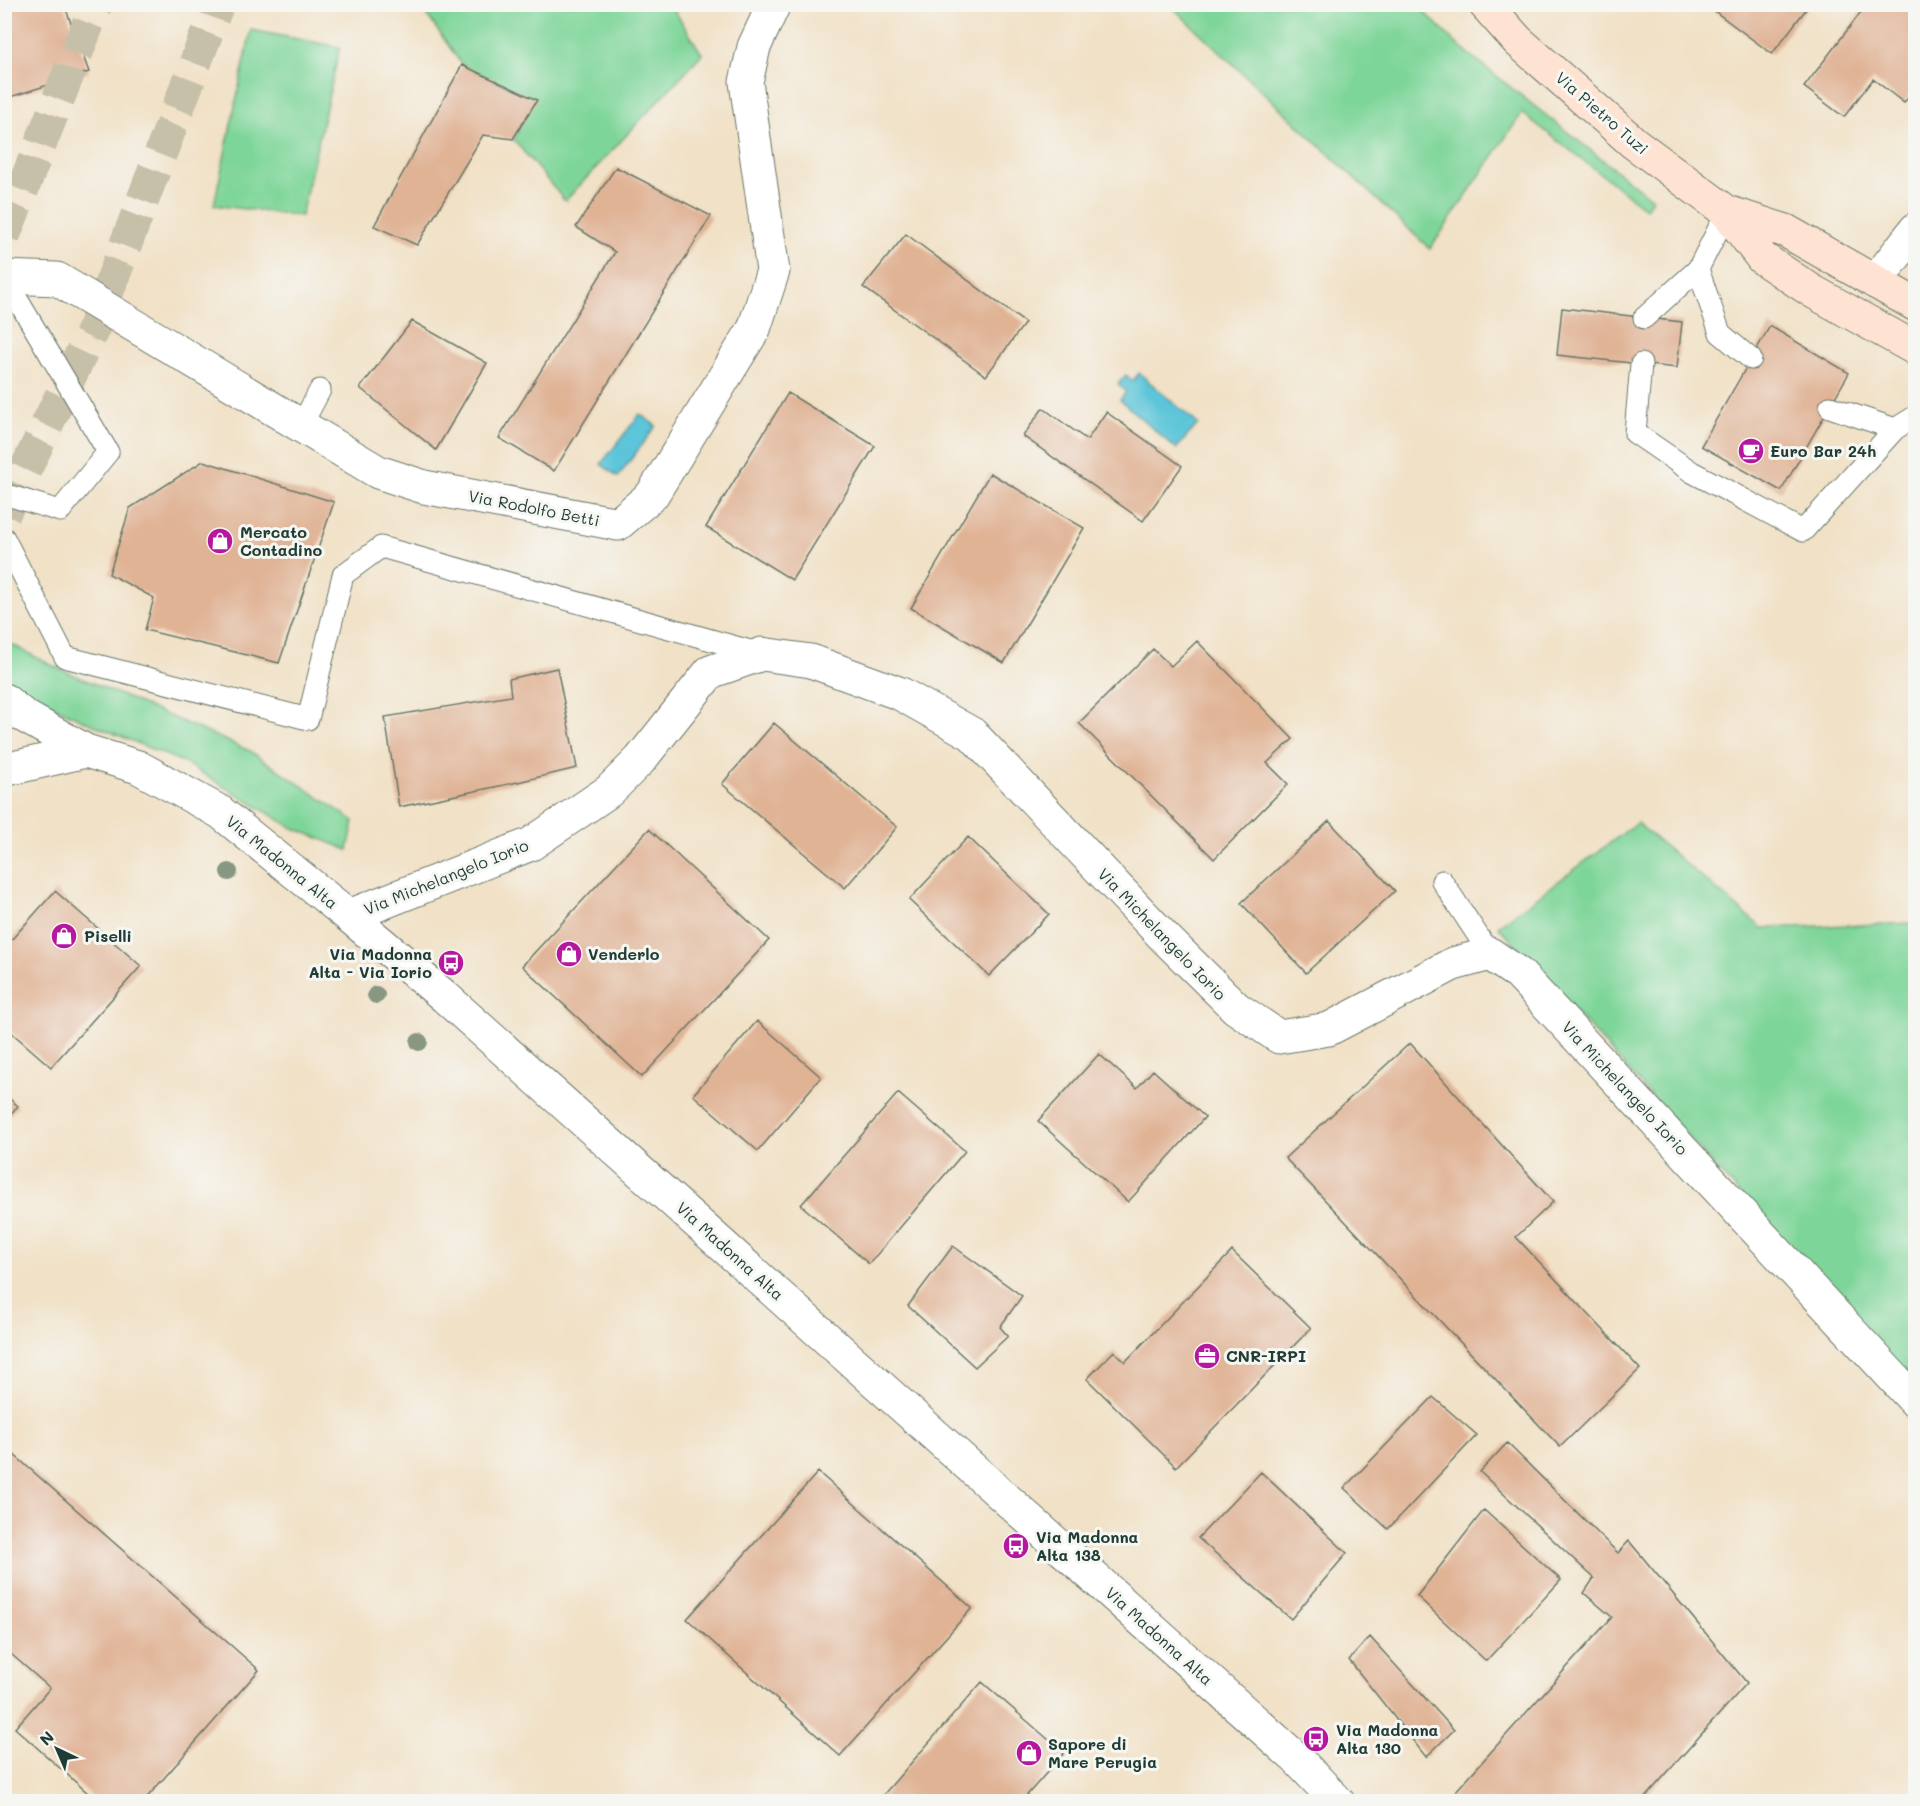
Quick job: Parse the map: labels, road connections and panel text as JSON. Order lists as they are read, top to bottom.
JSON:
{
  "streets": {
    "main road": ["Via Pietro Tuzi"],
    "street": ["Via Rodolfo Betti", "Via Madonna Alta", "Via Michelangelo Iorio"]
  },
  "crossings": [
    ["Via Madonna Alta", "Via Michelangelo Iorio"]
  ],
  "places": {
    "cafe": ["Euro Bar 24h"],
    "shop": [
      "Mercato Contadino",
      "Piselli",
      "Venderlo",
      "Sapore di Mare Perugia"
    ],
    "bus stop": ["Via Madonna Alta - Via Iorio", "Via Madonna Alta 138", "Via Madonna Alta 130"],
    "office": ["CNR-IRPI"]
  },
  "north": "top left"
}
